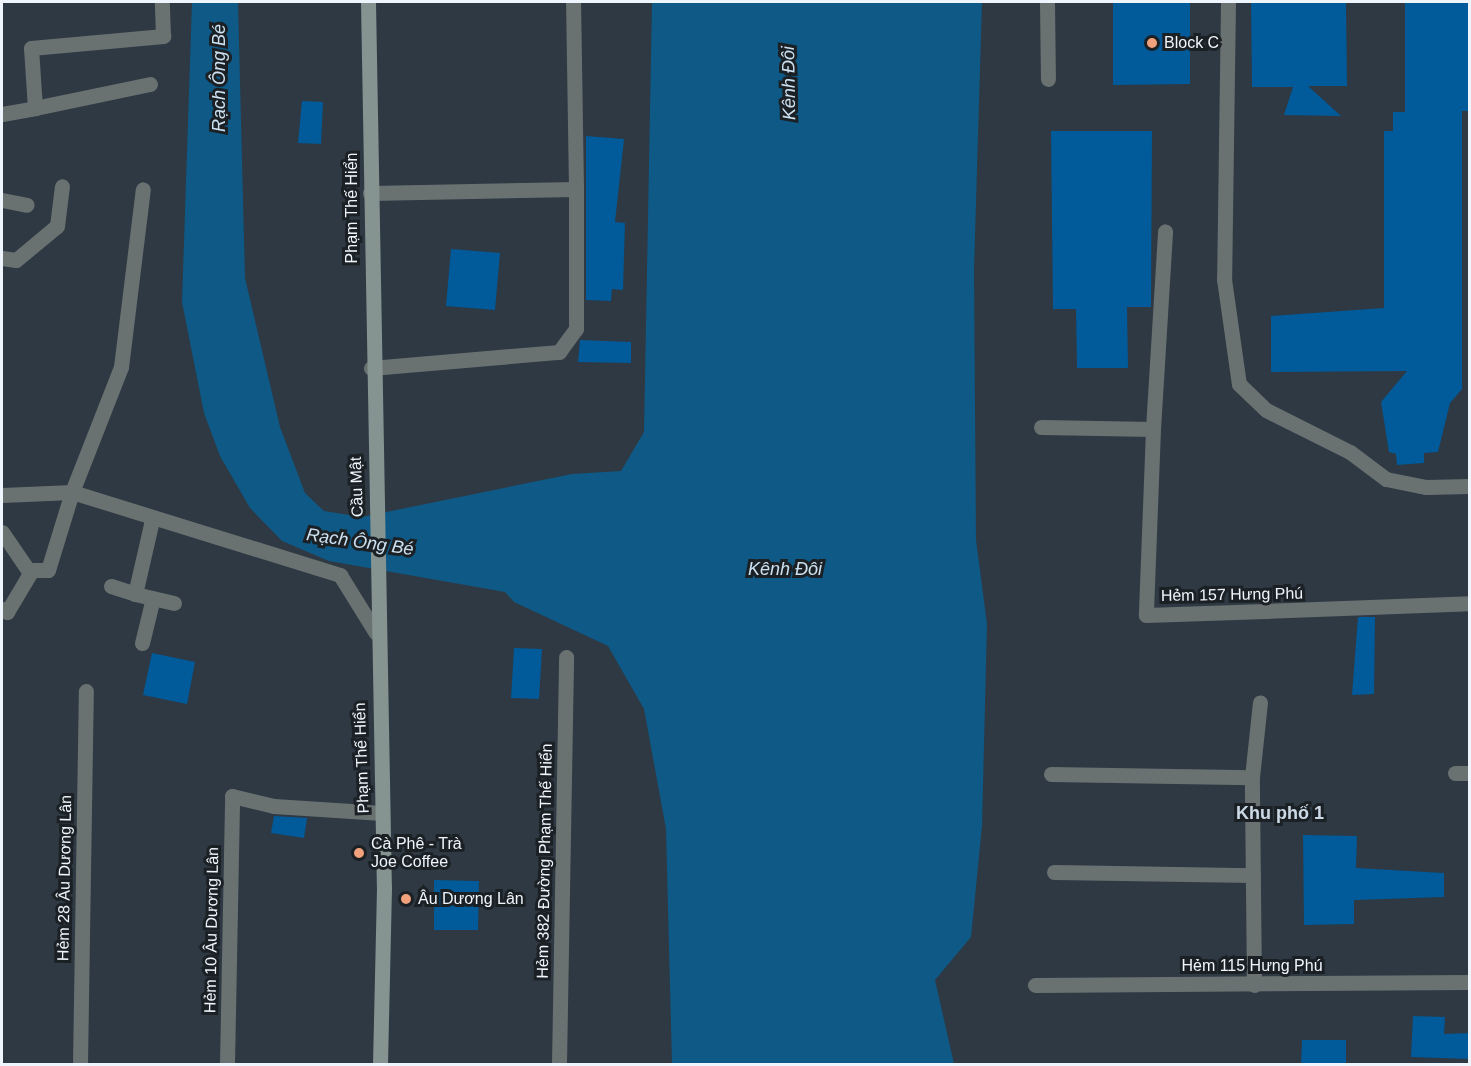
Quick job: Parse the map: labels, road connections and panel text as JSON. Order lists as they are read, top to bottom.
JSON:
{
  "streets": {
    "main road": ["Phạm Thế Hiển", "Cầu Mật"],
    "street": [
      "Hẻm 157 Hưng Phú",
      "Hẻm 382 Đường Phạm Thế Hiển",
      "Hẻm 28 Âu Dương Lân",
      "Hẻm 10 Âu Dương Lân",
      "Hẻm 115 Hưng Phú"
    ]
  },
  "crossings": [
    ["Phạm Thế Hiển", "Cầu Mật"],
    ["Phạm Thế Hiển", "Hẻm 10 Âu Dương Lân"]
  ],
  "districts": ["Khu phố 1"],
  "water": ["Rạch Ông Bé", "Kênh Đôi"],
  "places": ["Block C", "Cà Phê - Trà Joe Coffee", "Âu Dương Lân"]
}
